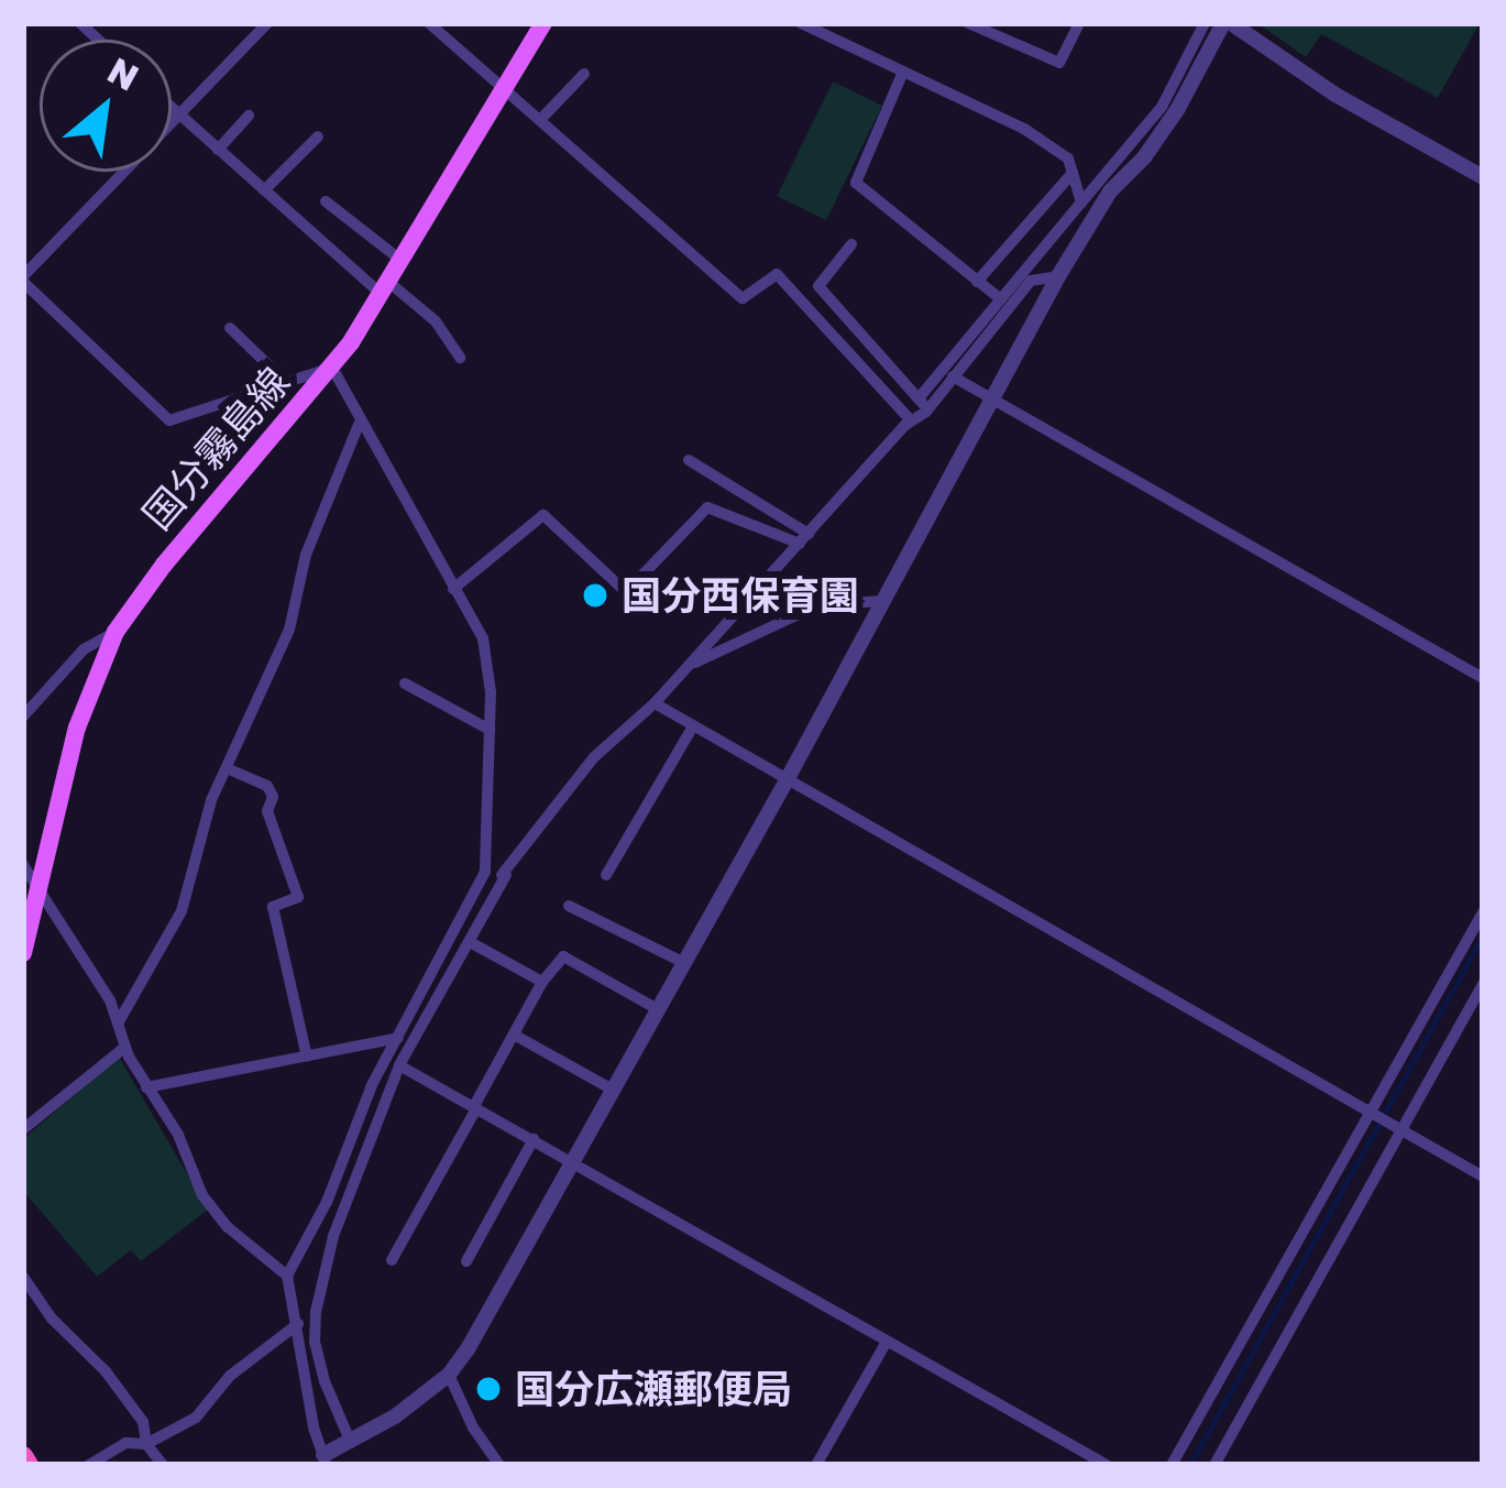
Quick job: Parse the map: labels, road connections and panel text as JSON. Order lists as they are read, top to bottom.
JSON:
{
  "streets": {
    "main road": ["国分霧島線"]
  },
  "places": ["国分西保育園", "国分広瀬郵便局"],
  "north": "top right"
}
